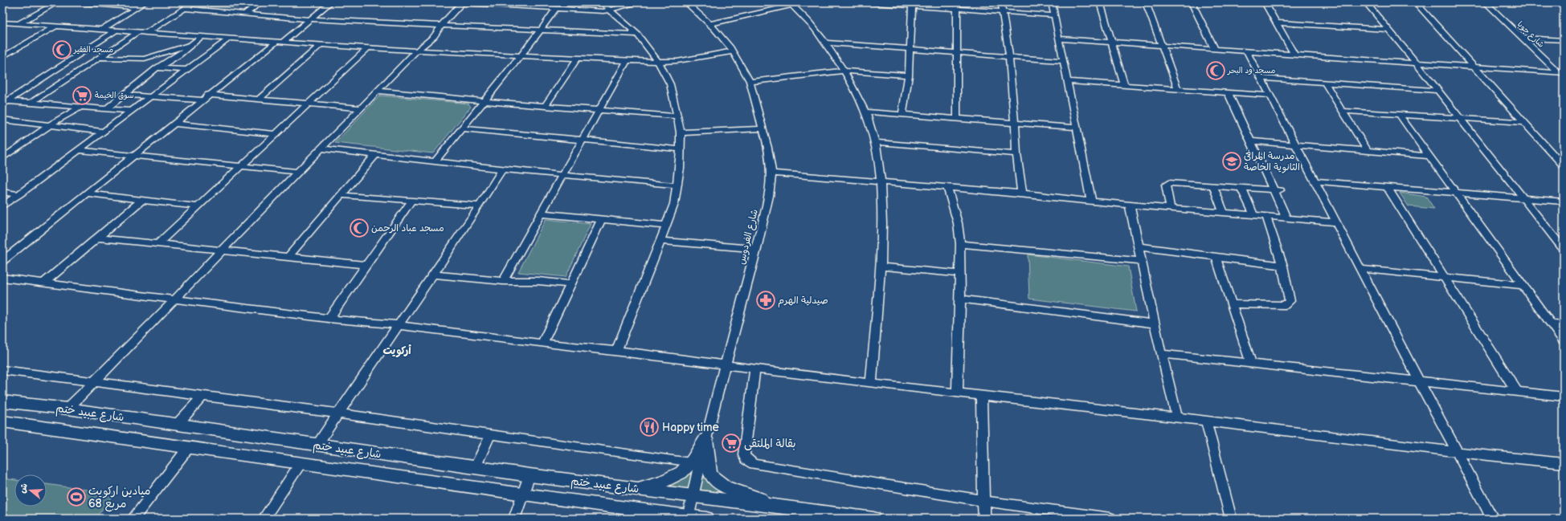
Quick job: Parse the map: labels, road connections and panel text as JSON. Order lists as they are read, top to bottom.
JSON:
{
  "streets": {
    "main road": ["شارع عبيد ختم"],
    "street": ["شارع جوبا", "شارع الفردوس"]
  },
  "crossings": [
    ["شارع الفردوس", "شارع عبيد ختم"]
  ],
  "districts": ["أركويت"],
  "places": {
    "mosque": ["مسجد الفقير", "مسجد ود البحر", "مسجد عباد الرحمن"],
    "supermarket": ["سوق الخيمة", "بقالة الملتقى"],
    "school or university": ["مدرسة المرافئ الثانوية الخاصة"],
    "pharmacy": ["صيدلية الهرم"],
    "restaurant": ["Happy time"],
    "sports": ["ميادين اركويت مربع 68"]
  },
  "north": "left"
}
